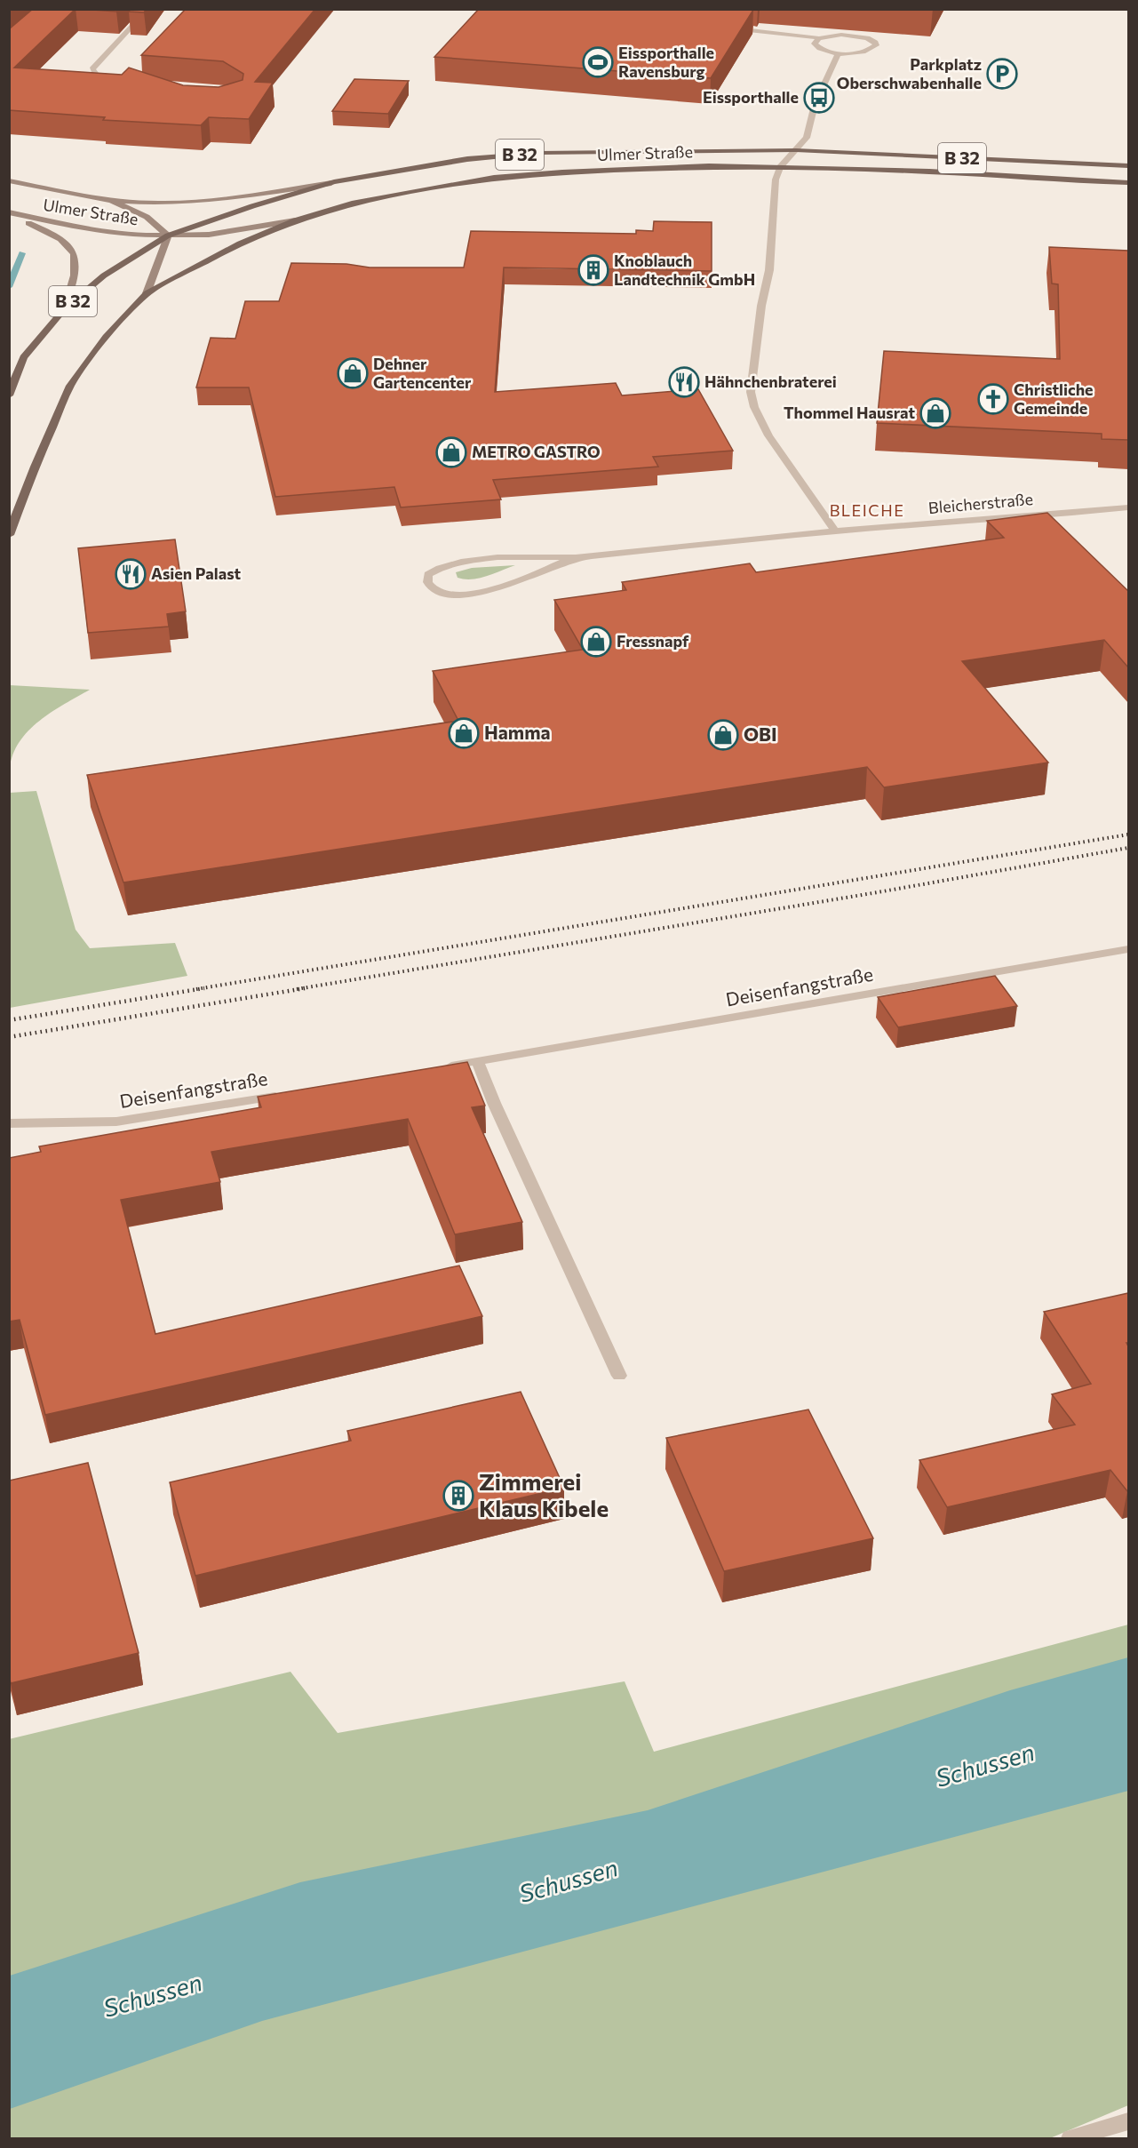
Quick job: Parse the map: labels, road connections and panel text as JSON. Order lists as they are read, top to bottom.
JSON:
{
  "streets": {
    "main road": ["Ulmer Straße", "B 32"],
    "street": ["Bleicherstraße", "Deisenfangstraße"]
  },
  "crossings": [
    ["Ulmer Straße", "B 32"]
  ],
  "districts": ["BLEICHE"],
  "water": ["Schussen"],
  "places": {
    "sports": ["Eissporthalle Ravensburg"],
    "parking": ["Parkplatz Oberschwabenhalle"],
    "bus stop": ["Eissporthalle"],
    "building": ["Knoblauch Landtechnik GmbH", "Zimmerei Klaus Kibele"],
    "shop": [
      "Dehner Gartencenter",
      "Thommel Hausrat",
      "METRO GASTRO",
      "Fressnapf",
      "Hamma",
      "OBI"
    ],
    "restaurant": ["Hähnchenbraterei", "Asien Palast"],
    "church": ["Christliche Gemeinde"]
  }
}
